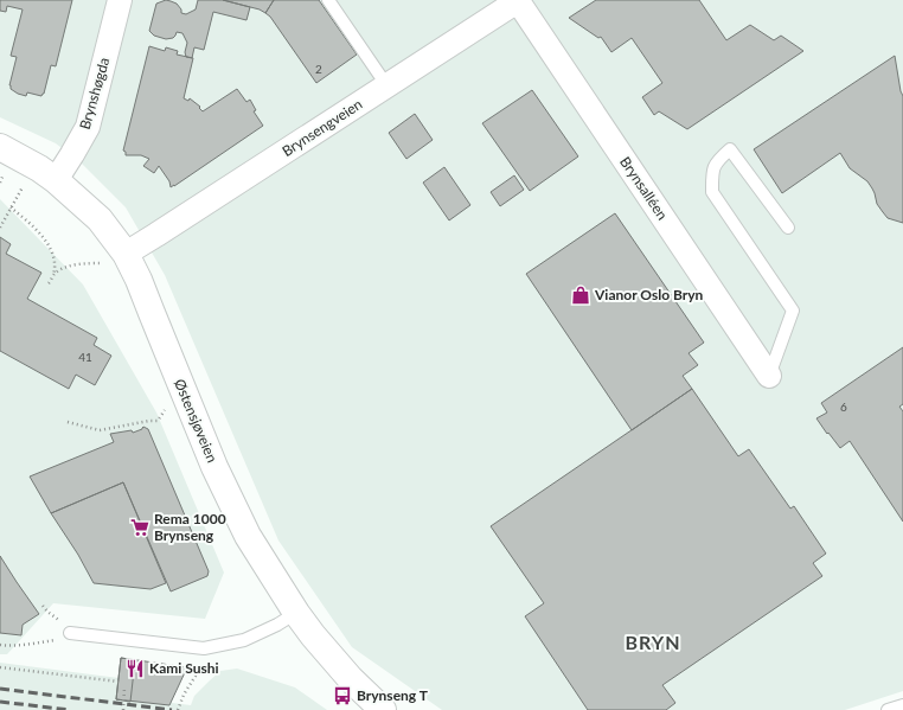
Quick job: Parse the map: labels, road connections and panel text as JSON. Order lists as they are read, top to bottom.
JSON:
{
  "streets": {
    "main road": ["Østensjøveien"],
    "street": ["Brynshøgda", "Brynsengveien", "Brynsalléen"]
  },
  "crossings": [
    ["Brynshøgda", "Østensjøveien"],
    ["Brynsengveien", "Brynsalléen"],
    ["Brynsengveien", "Østensjøveien"]
  ],
  "districts": ["BRYN"],
  "places": {
    "shop": ["Vianor Oslo Bryn"],
    "supermarket": ["Rema 1000 Brynseng"],
    "restaurant": ["Kami Sushi"],
    "bus stop": ["Brynseng T"]
  },
  "house_numbers": ["2", "41", "6"]
}
